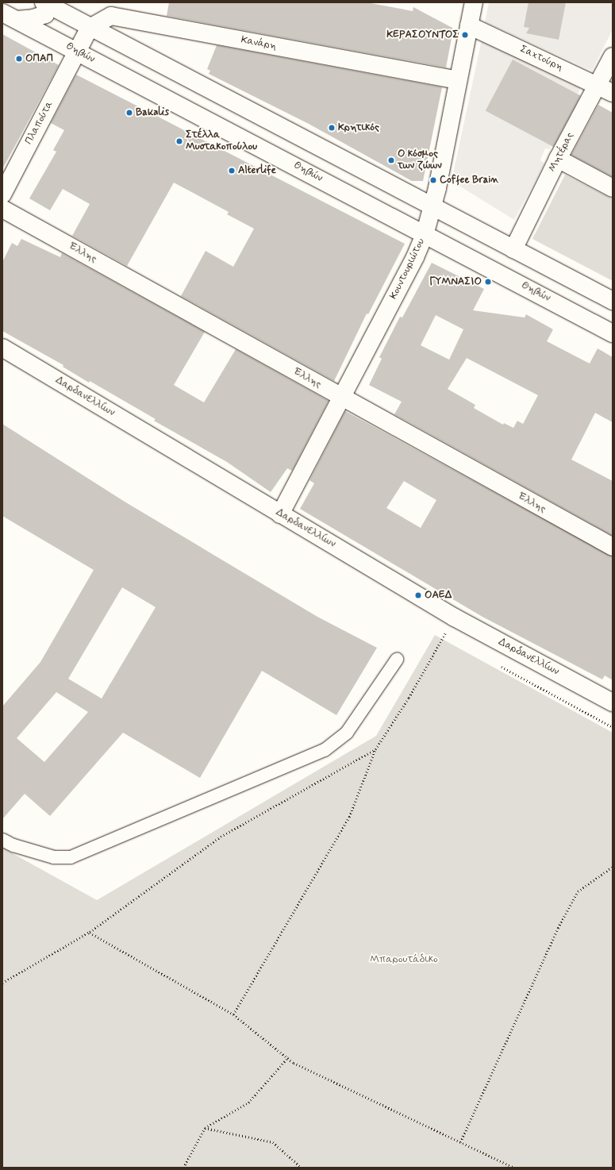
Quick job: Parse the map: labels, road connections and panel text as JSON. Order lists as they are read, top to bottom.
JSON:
{
  "streets": {
    "street": [
      "Κανάρη",
      "Θηβών",
      "Σαχτούρη",
      "Πλαπούτα",
      "Μητέρας",
      "Έλλης",
      "Κουντουριώτου",
      "Δαρδανελλίων"
    ]
  },
  "crossings": [
    ["Κανάρη", "Κουντουριώτου"],
    ["Θηβών", "Πλαπούτα"],
    ["Θηβών", "Κουντουριώτου"],
    ["Σαχτούρη", "Μητέρας"],
    ["Σαχτούρη", "Κουντουριώτου"],
    ["Έλλης", "Κουντουριώτου"],
    ["Κουντουριώτου", "Δαρδανελλίων"]
  ],
  "parks": ["Μπαρουτάδικο"],
  "places": [
    "ΚΕΡΑΣΟΥΝΤΟΣ",
    "ΟΠΑΠ",
    "Bakalis",
    "Κρητικός",
    "Στέλλα Μυστακοπούλου",
    "Ο κόσμος των ζώων",
    "Alterlife",
    "Coffee Brain",
    "ΓΥΜΝΑΣΙΟ",
    "ΟΑΕΔ"
  ]
}
